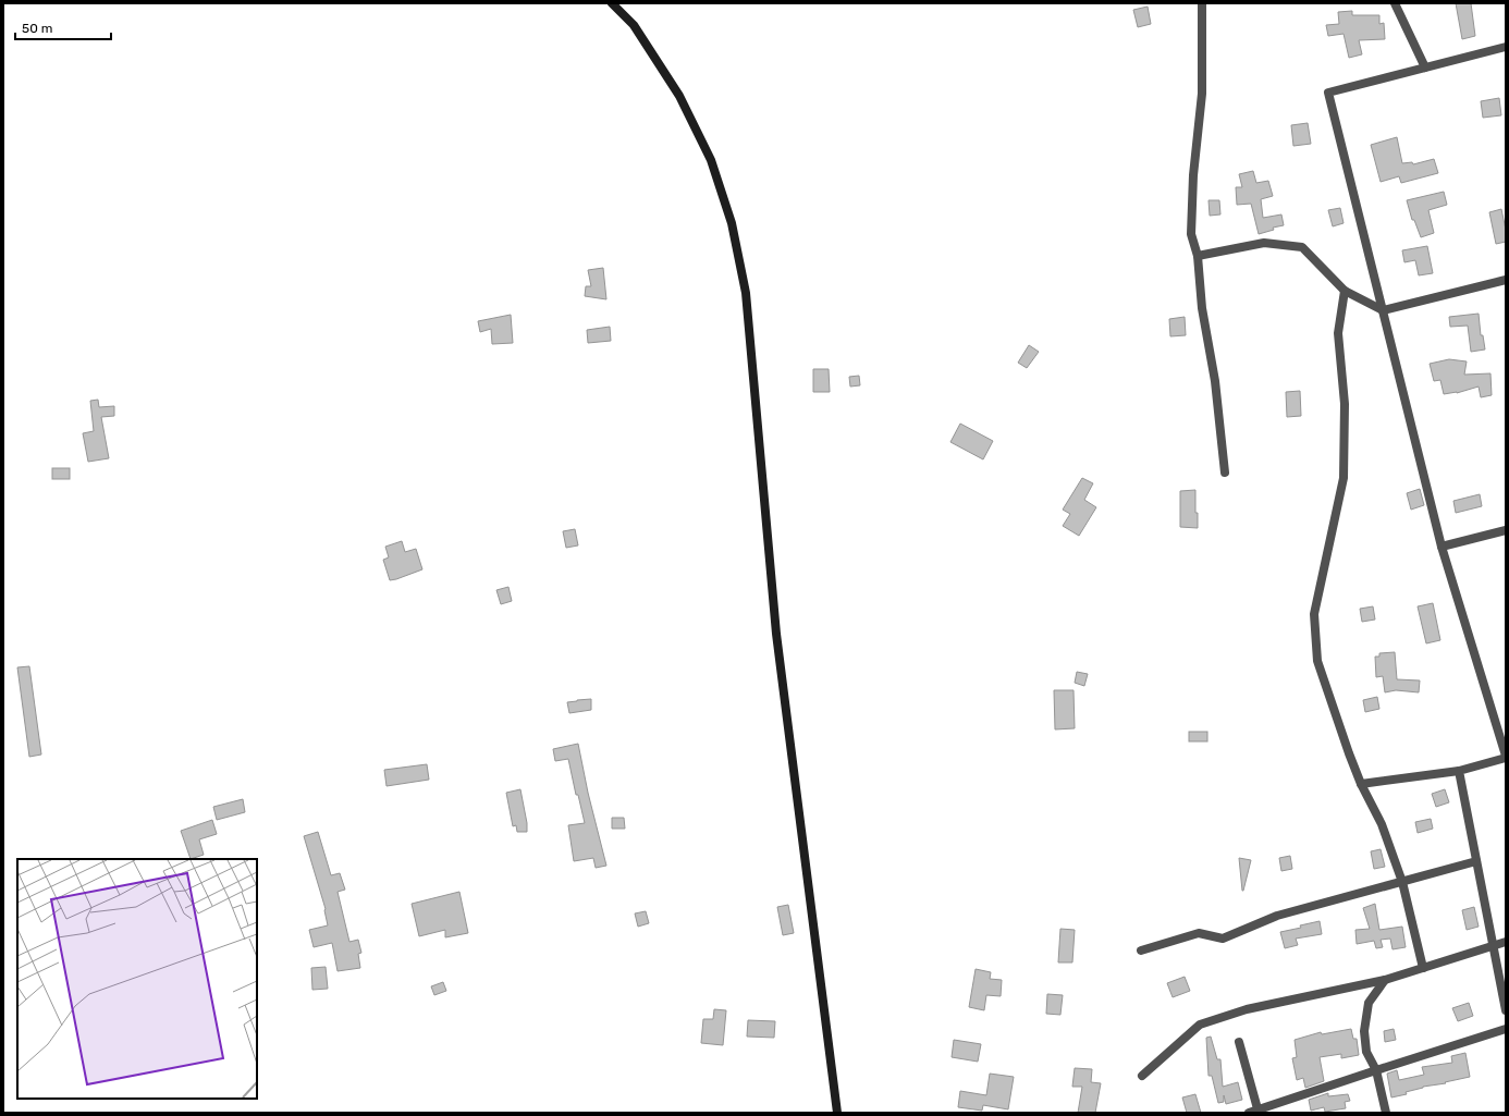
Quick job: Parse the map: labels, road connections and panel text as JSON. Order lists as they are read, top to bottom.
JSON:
{
  "scale_bar": "50 m"
}
